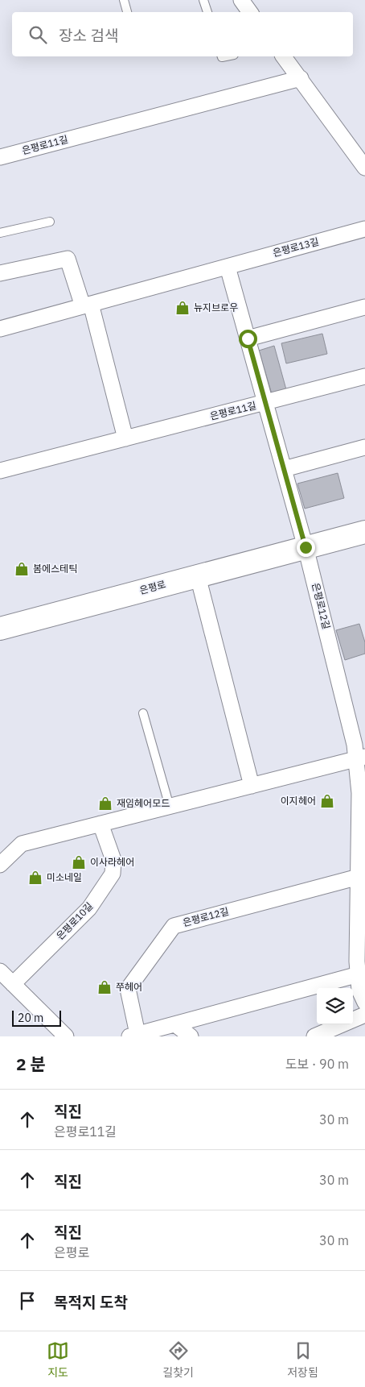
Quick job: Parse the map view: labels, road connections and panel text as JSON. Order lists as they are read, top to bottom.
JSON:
{
  "streets": {
    "main road": ["은평로"],
    "street": [
      "은평로11길",
      "은평로13길",
      "은평로12길",
      "은평로10길"
    ]
  },
  "crossings": [
    ["은평로11길", "은평로13길"],
    ["은평로", "은평로12길"]
  ],
  "places": {
    "shop": [
      "뉴지브로우",
      "봄에스테틱",
      "이지헤어",
      "재임헤어모드",
      "이사라헤어",
      "미소네일",
      "쭈헤어"
    ]
  },
  "scale_bar": "20 m",
  "page": {
    "search": "장소 검색",
    "scale": "20 m",
    "heading": ["2 분", "도보 · 90 m"],
    "list": [
      ["직진", "은평로11길", "30 m"],
      ["직진", "30 m"],
      ["직진", "은평로", "30 m"],
      "목적지 도착"
    ],
    "nav": ["지도", "길찾기", "저장됨"]
  }
}
